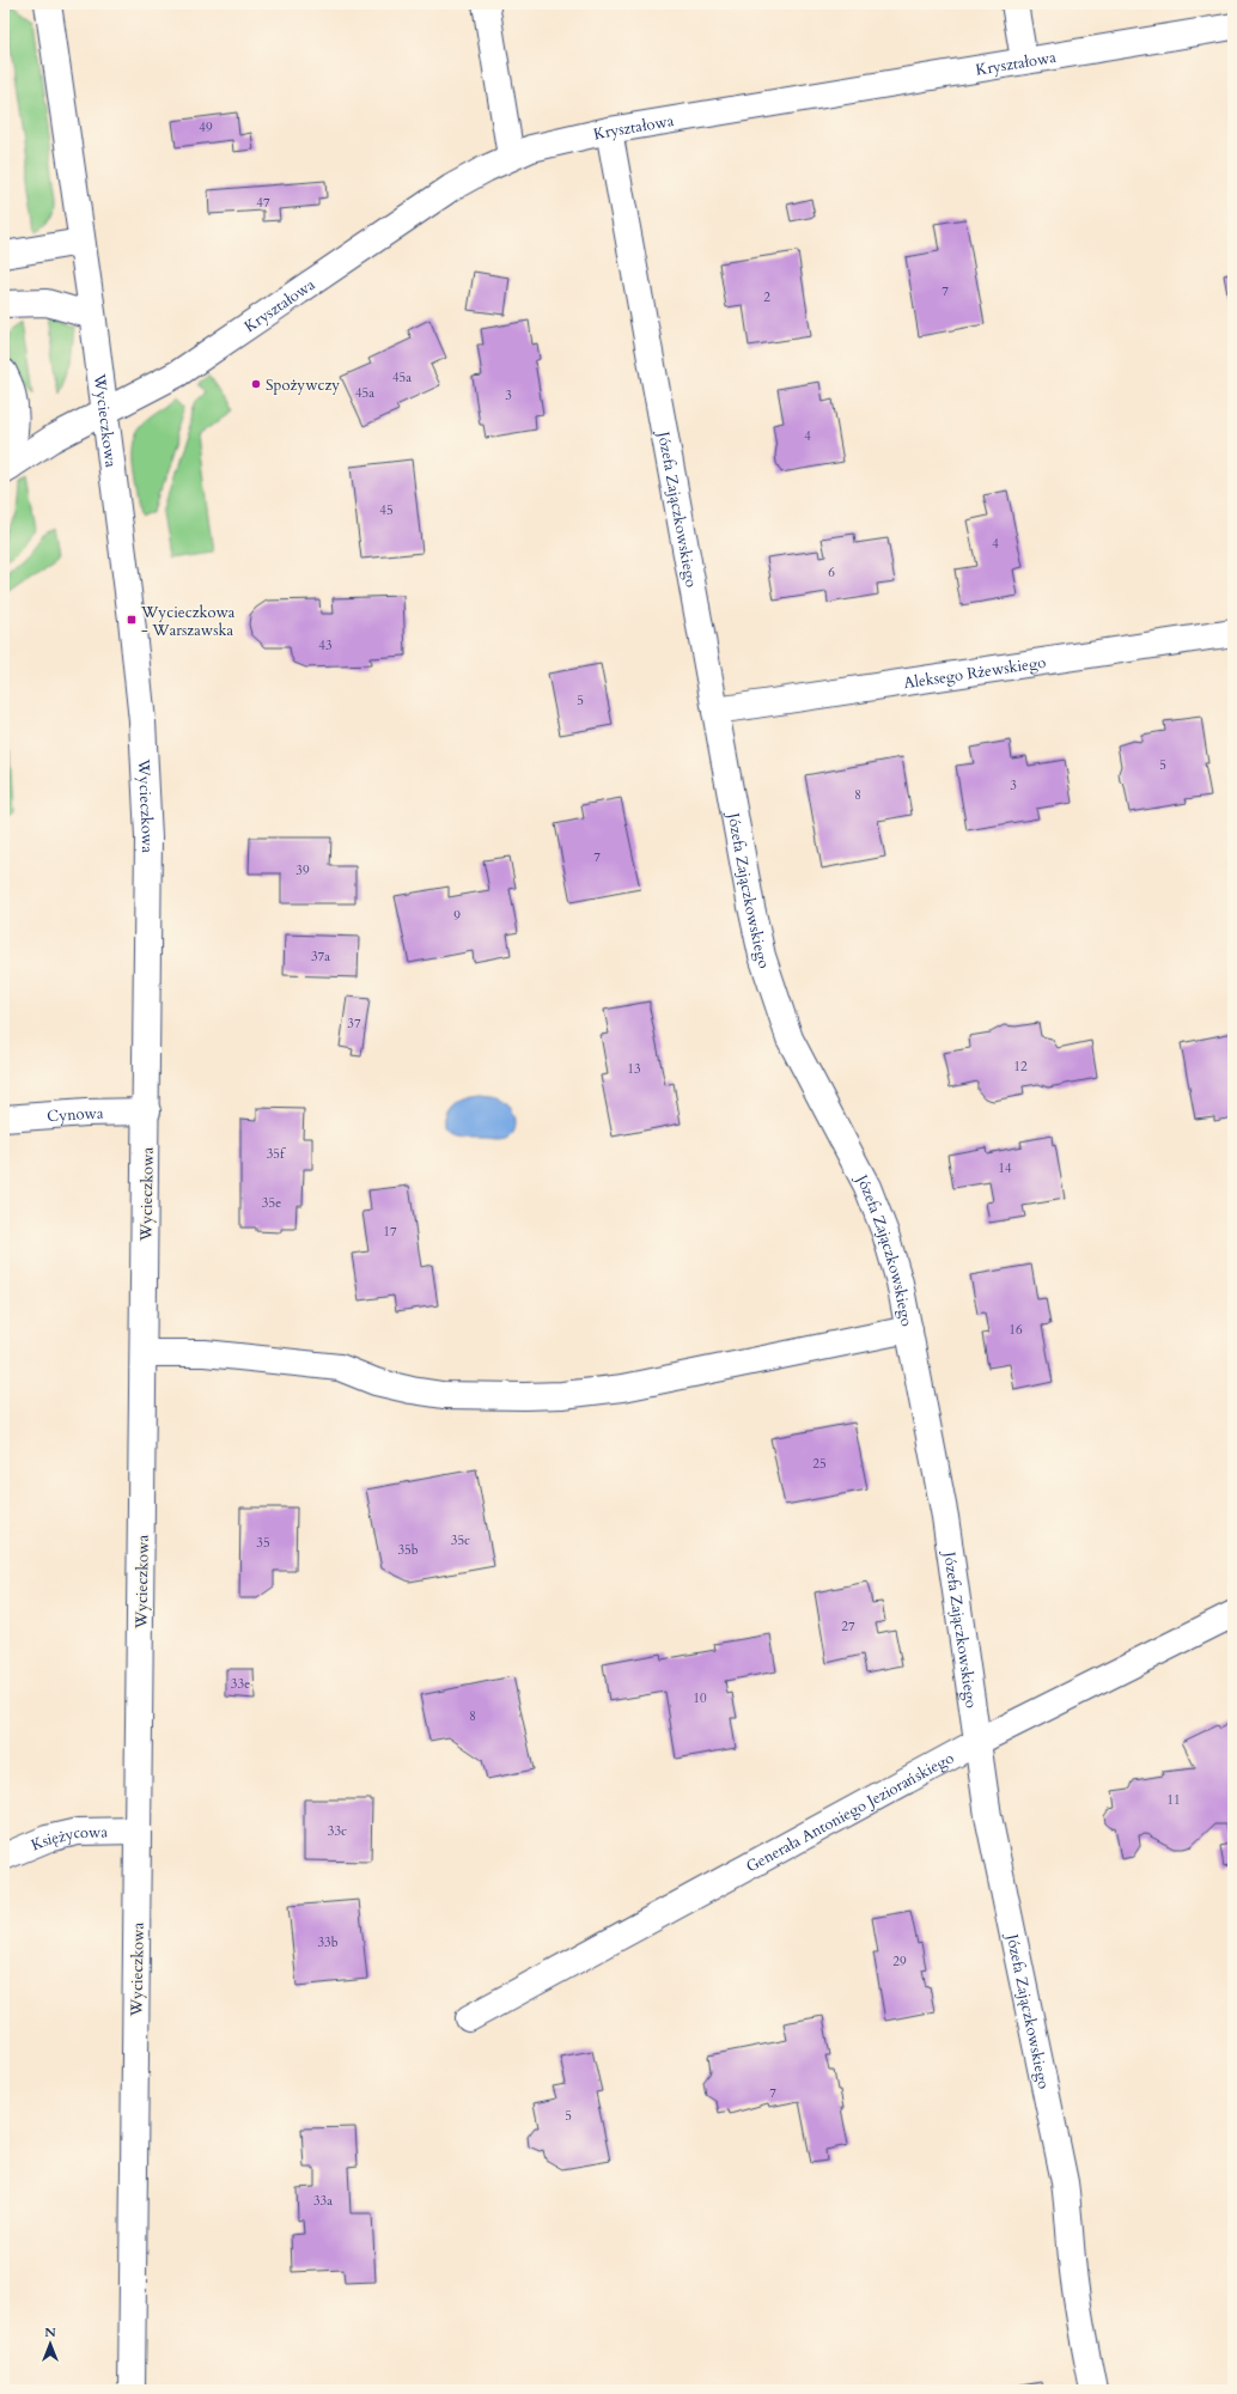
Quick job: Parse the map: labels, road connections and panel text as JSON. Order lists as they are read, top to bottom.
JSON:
{
  "streets": {
    "street": [
      "Kryształowa",
      "Wycieczkowa",
      "Józefa Zajączkowskiego",
      "Aleksego Rżewskiego",
      "Cynowa",
      "Generała Antoniego Jeziorańskiego",
      "Księżycowa"
    ]
  },
  "crossings": [
    ["Kryształowa", "Wycieczkowa"],
    ["Kryształowa", "Józefa Zajączkowskiego"],
    ["Wycieczkowa", "Cynowa"],
    ["Wycieczkowa", "Księżycowa"],
    ["Józefa Zajączkowskiego", "Aleksego Rżewskiego"],
    ["Józefa Zajączkowskiego", "Generała Antoniego Jeziorańskiego"]
  ],
  "places": {
    "other": ["Spożywczy"],
    "transit": ["Wycieczkowa - Warszawska"]
  },
  "house_numbers": [
    "49",
    "47",
    "7",
    "2",
    "45a",
    "45a",
    "3",
    "4",
    "45",
    "4",
    "6",
    "43",
    "5",
    "5",
    "3",
    "8",
    "7",
    "39",
    "9",
    "37a",
    "37",
    "12",
    "13",
    "35f",
    "14",
    "35e",
    "17",
    "16",
    "25",
    "35c",
    "35",
    "35b",
    "27",
    "33e",
    "10",
    "8",
    "11",
    "33c",
    "33b",
    "29",
    "7",
    "5",
    "33a"
  ],
  "north": "top"
}
